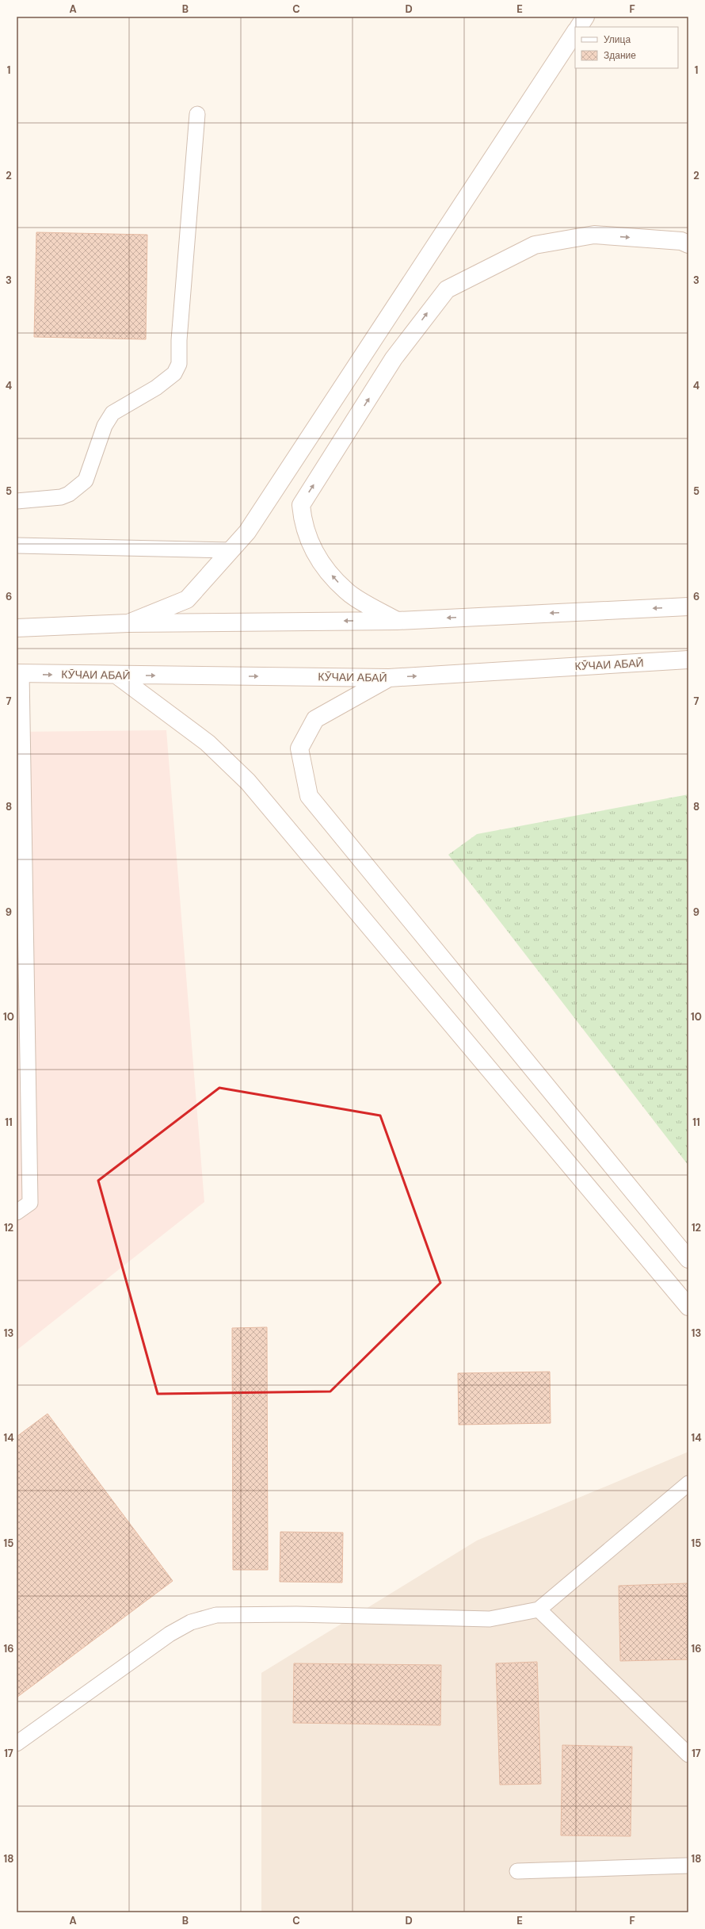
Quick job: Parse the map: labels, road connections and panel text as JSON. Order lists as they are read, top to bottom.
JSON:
{
  "streets": {
    "main road": ["КӮЧАИ АБАӢ"]
  },
  "legend": ["Улица", "Здание"],
  "grid": {
    "columns": [
      "A",
      "B",
      "C",
      "D",
      "E",
      "F"
    ],
    "rows": [
      "1",
      "2",
      "3",
      "4",
      "5",
      "6",
      "7",
      "8",
      "9",
      "10",
      "11",
      "12",
      "13",
      "14",
      "15",
      "16",
      "17",
      "18"
    ]
  }
}
